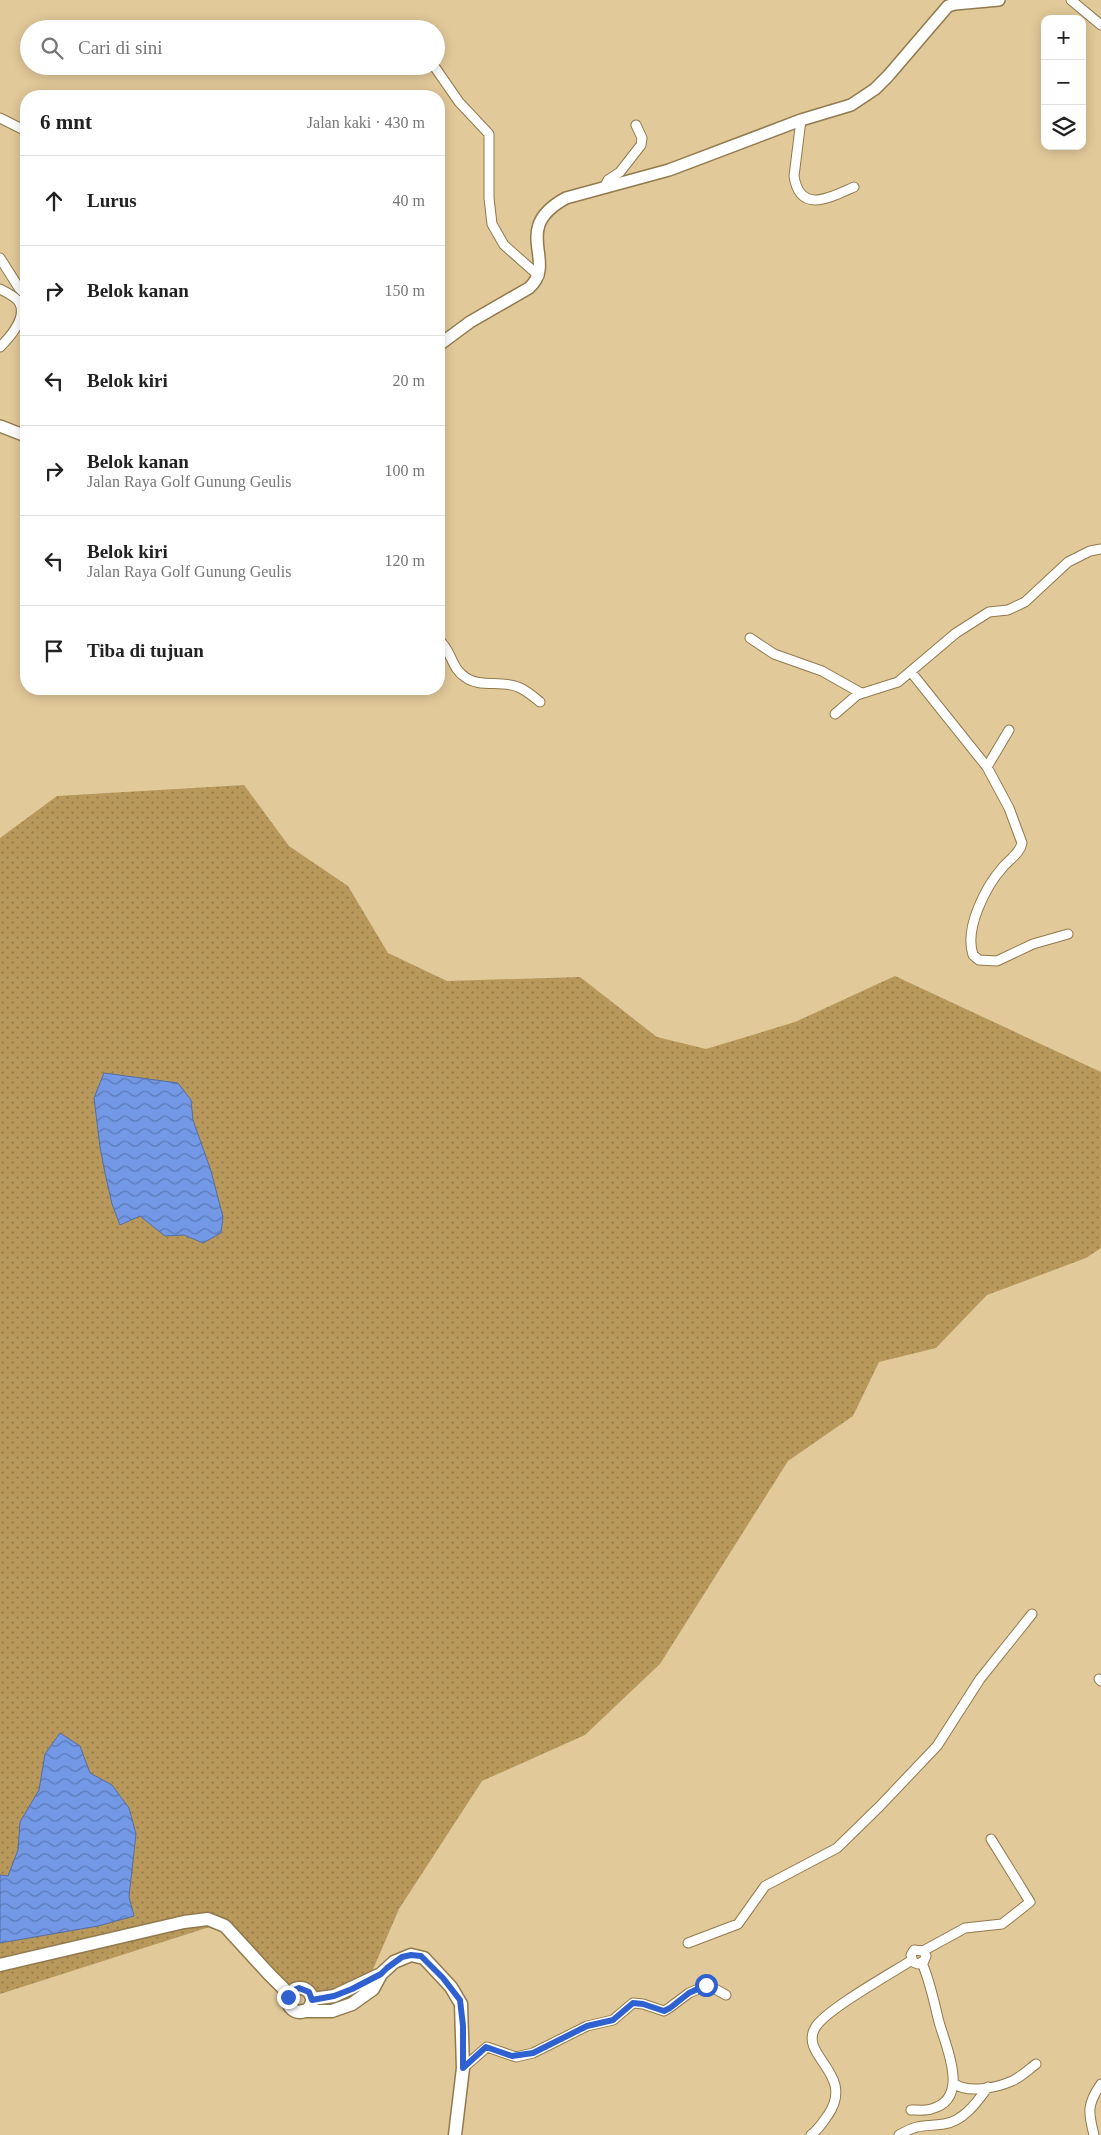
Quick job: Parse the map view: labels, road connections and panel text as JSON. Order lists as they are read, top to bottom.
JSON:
{
  "page": {
    "map_buttons": ["+", "−"],
    "search": "Cari di sini",
    "heading": ["6 mnt", "Jalan kaki · 430 m"],
    "list": [
      ["Lurus", "40 m"],
      ["Belok kanan", "150 m"],
      ["Belok kiri", "20 m"],
      ["Belok kanan", "Jalan Raya Golf Gunung Geulis", "100 m"],
      ["Belok kiri", "Jalan Raya Golf Gunung Geulis", "120 m"],
      "Tiba di tujuan"
    ]
  }
}
